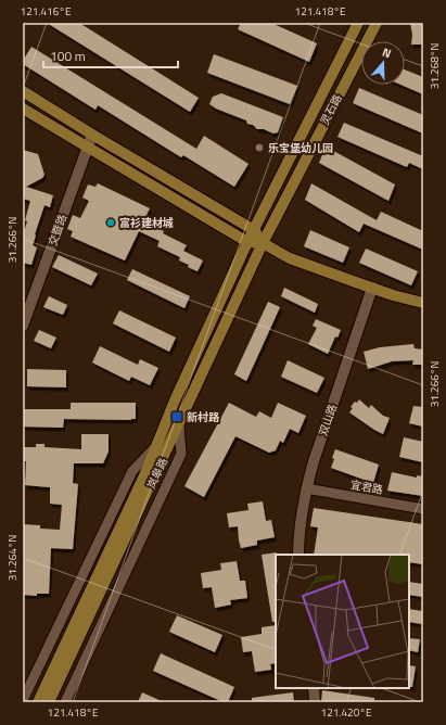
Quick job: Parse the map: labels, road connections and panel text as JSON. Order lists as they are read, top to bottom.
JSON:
{
  "streets": {
    "main road": ["灵石路", "岚皋路"],
    "street": ["交暨路", "双山路", "宜君路"]
  },
  "crossings": [
    ["灵石路", "岚皋路"],
    ["双山路", "宜君路"]
  ],
  "places": {
    "other": ["乐宝堡幼儿园", "富衫建材城"],
    "transit": ["新村路"]
  },
  "scale_bar": "100 m",
  "north": "top",
  "coordinates": [
    "121.416°E",
    "121.418°E",
    "31.268°N",
    "31.266°N",
    "31.264°N",
    "121.420°E"
  ]
}
